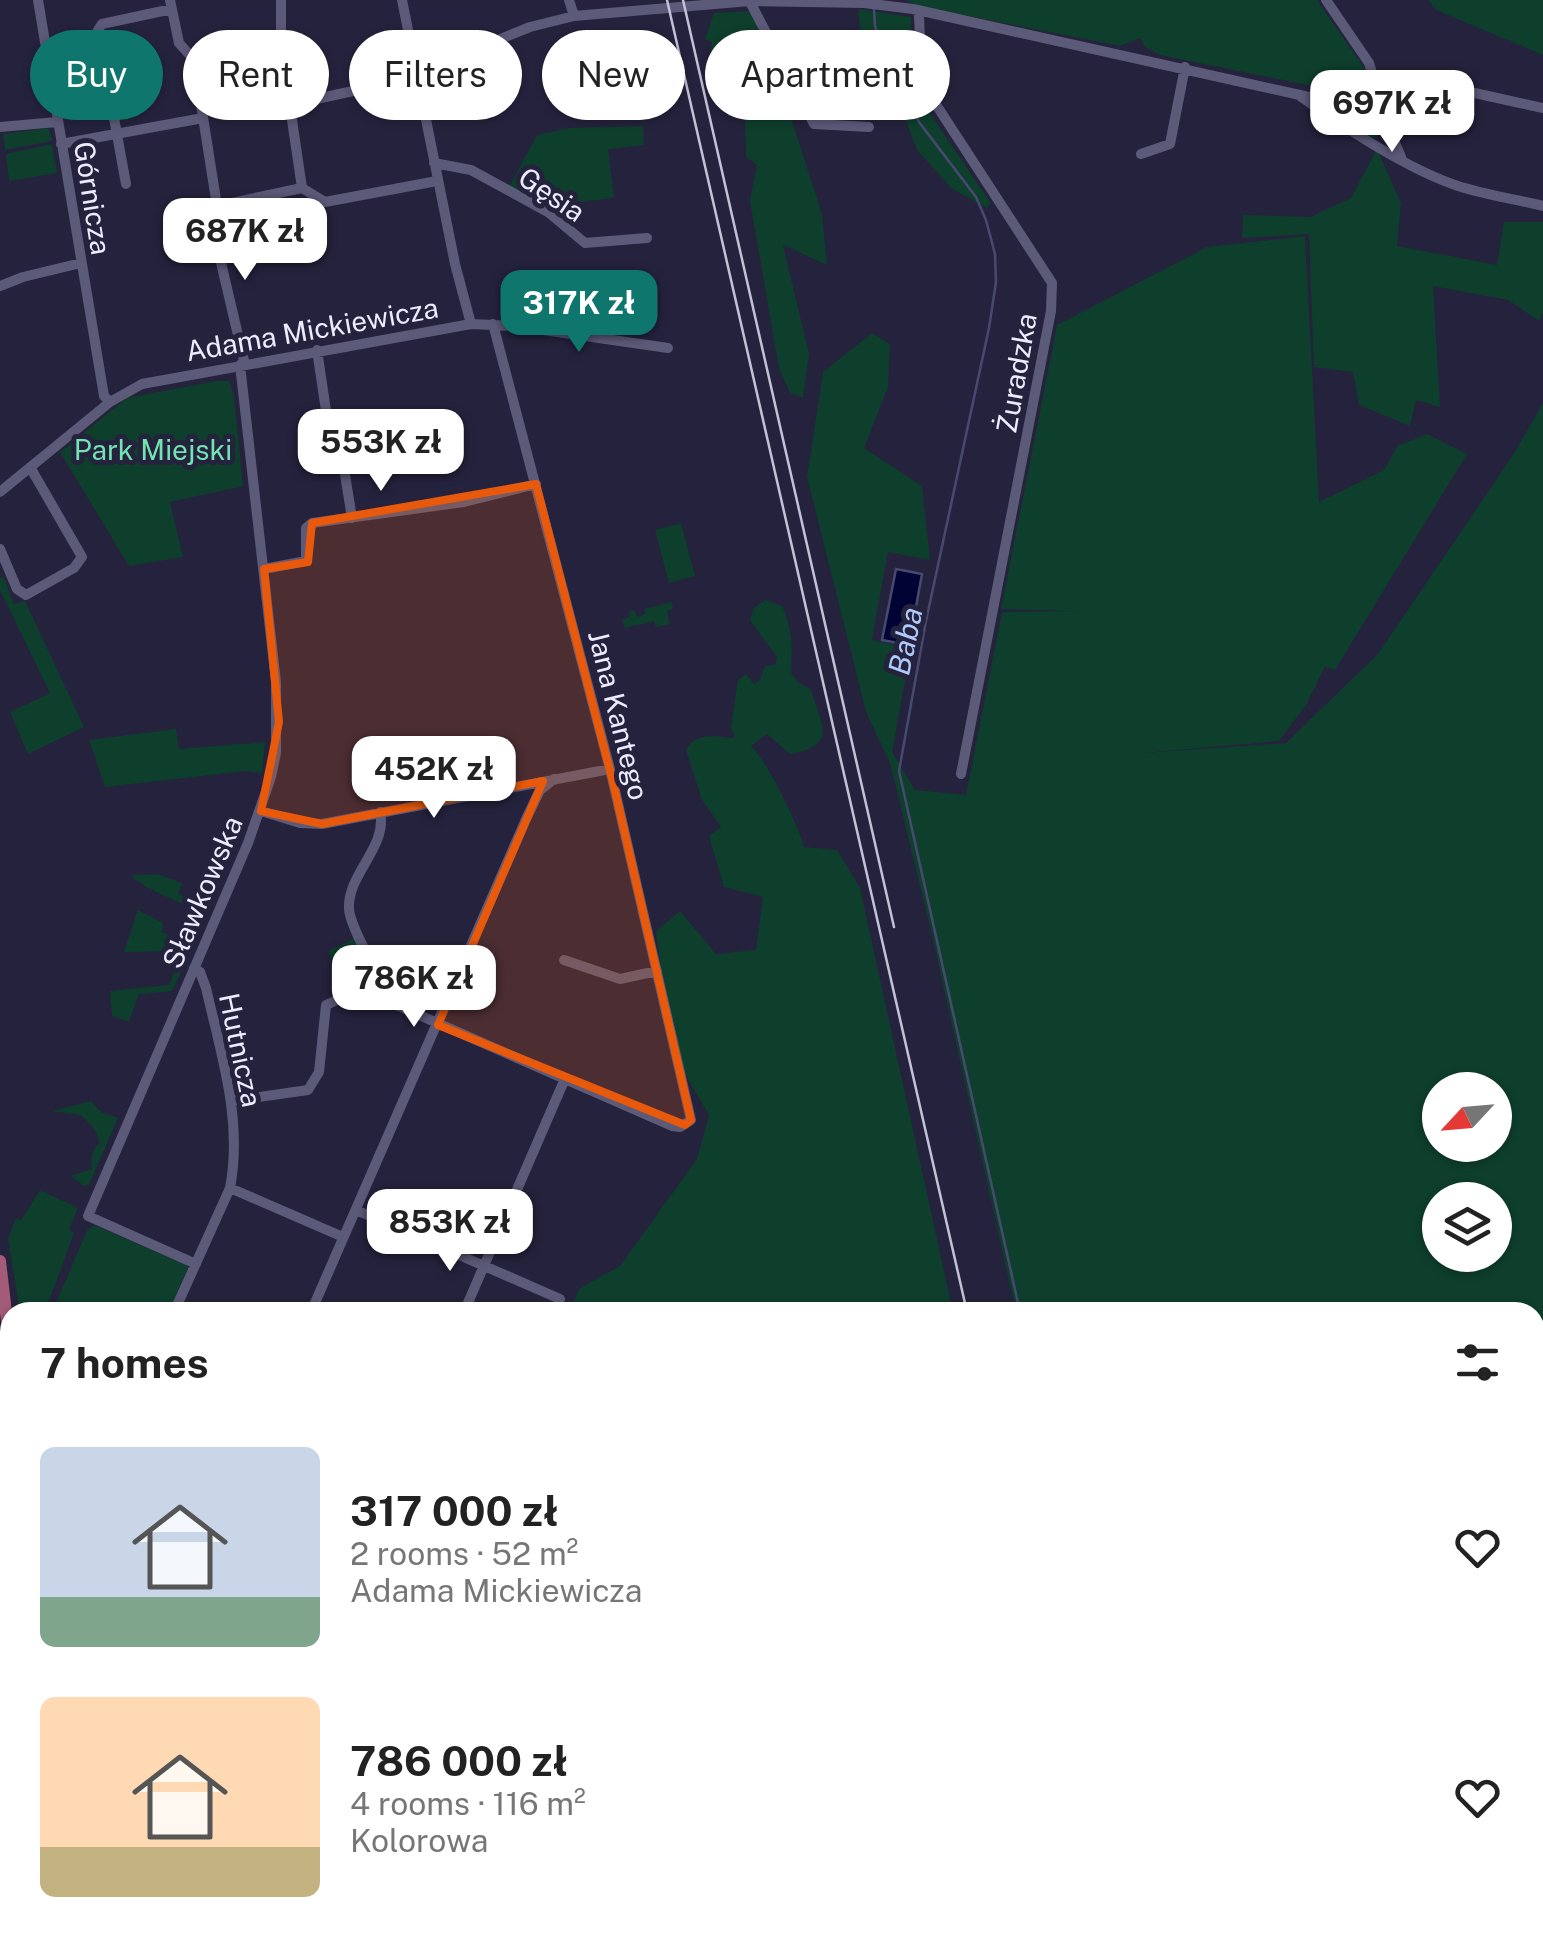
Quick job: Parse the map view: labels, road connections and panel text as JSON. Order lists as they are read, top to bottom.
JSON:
{
  "streets": {
    "street": [
      "Gęsia",
      "Górnicza",
      "Adama Mickiewicza",
      "Żuradzka",
      "Jana Kantego",
      "Sławkowska",
      "Hutnicza"
    ]
  },
  "crossings": [
    ["Górnicza", "Adama Mickiewicza"],
    ["Adama Mickiewicza", "Jana Kantego"],
    ["Adama Mickiewicza", "Sławkowska"],
    ["Sławkowska", "Hutnicza"]
  ],
  "water": ["Baba"],
  "parks": ["Park Miejski"],
  "north": "bottom left",
  "page": {
    "chip": [
      "Buy",
      "Rent",
      "Filters",
      "New",
      "Apartment"
    ],
    "price": [
      "697K zł",
      "687K zł",
      "317K zł",
      "553K zł",
      "452K zł",
      "786K zł",
      "853K zł"
    ],
    "heading": "7 homes",
    "list": [
      {
        "name": "317 000 zł",
        "note": "2 rooms · 52 m² · Adama Mickiewicza"
      },
      {
        "name": "786 000 zł",
        "note": "4 rooms · 116 m² · Kolorowa"
      }
    ]
  }
}
